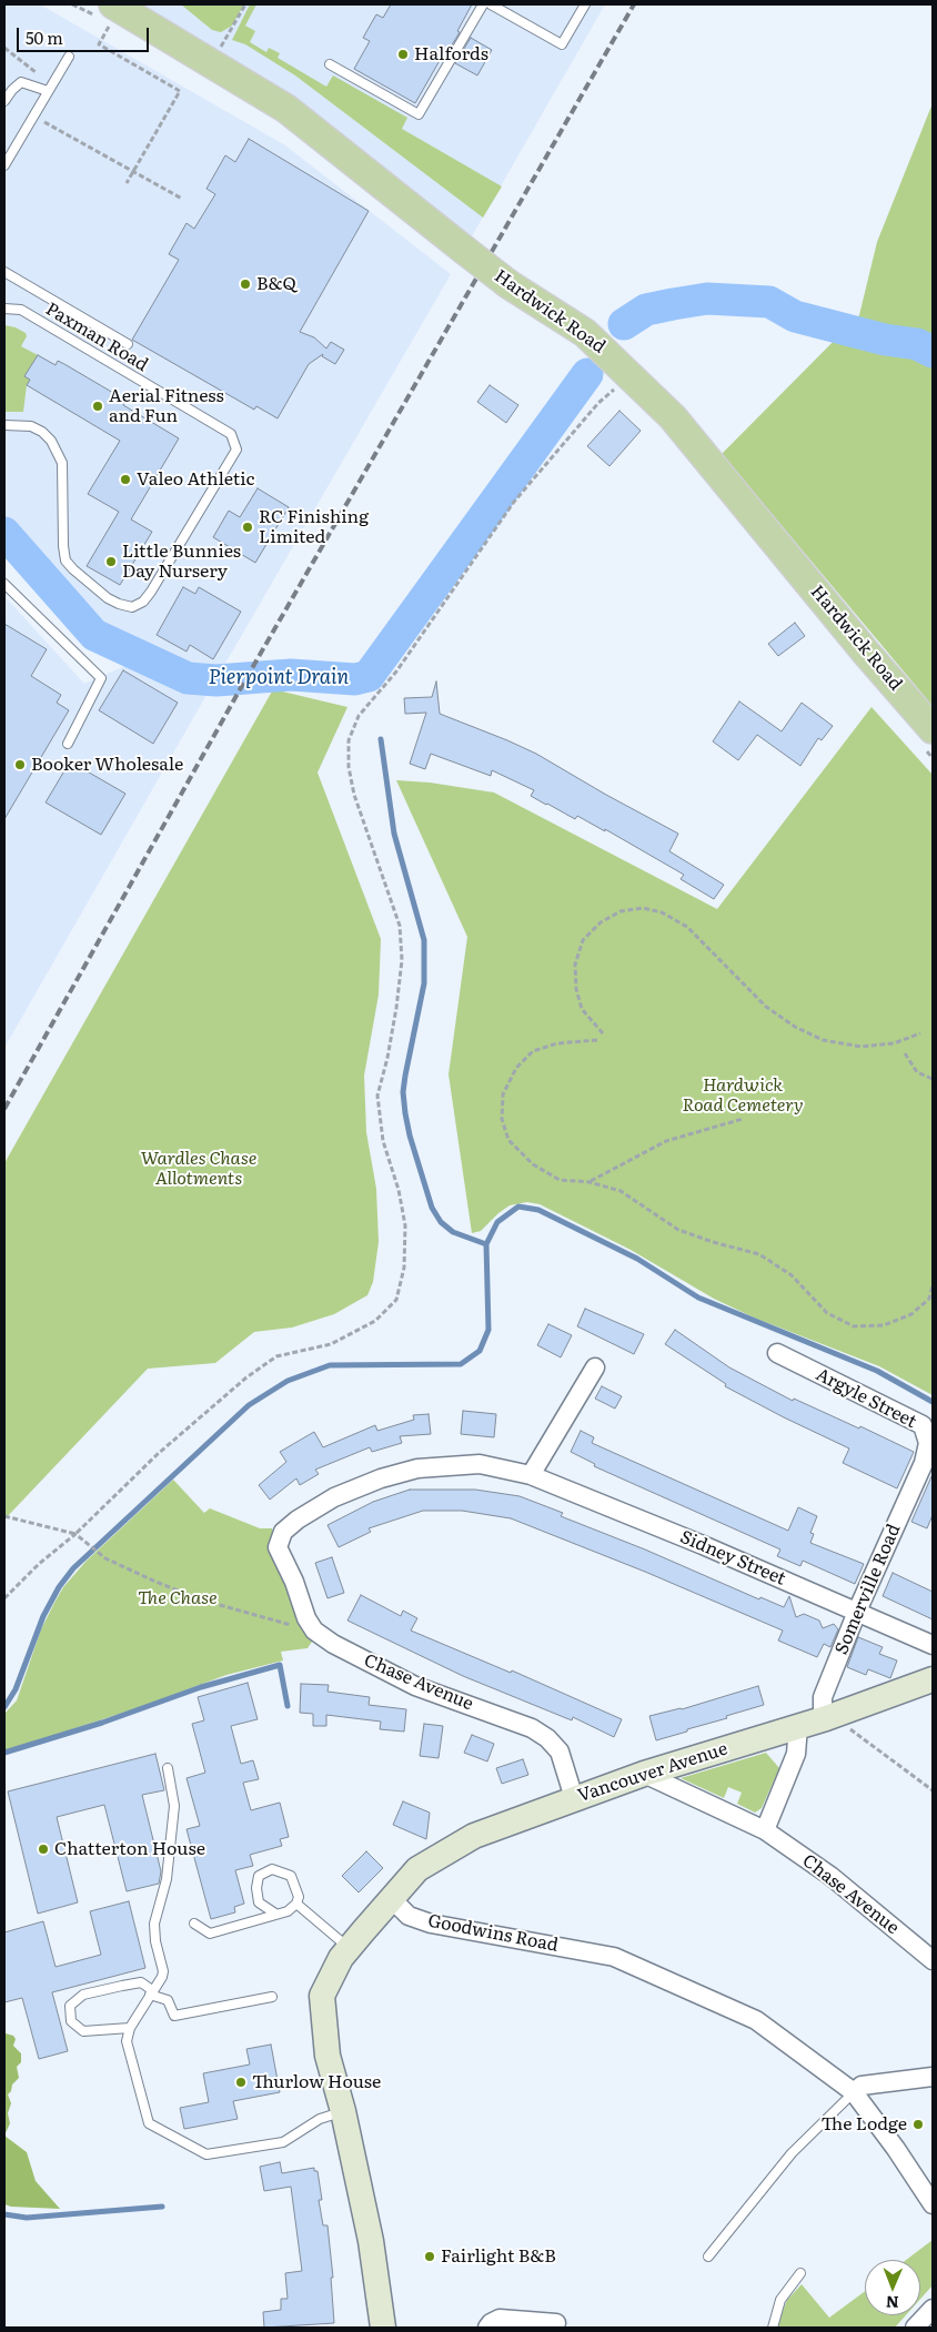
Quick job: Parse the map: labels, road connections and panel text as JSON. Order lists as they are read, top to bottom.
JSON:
{
  "streets": {
    "main road": ["Hardwick Road", "Vancouver Avenue"],
    "street": [
      "Argyle Street",
      "Sidney Street",
      "Somerville Road",
      "Chase Avenue",
      "Goodwins Road"
    ],
    "lane": ["Paxman Road"]
  },
  "crossings": [
    ["Argyle Street", "Somerville Road"],
    ["Sidney Street", "Somerville Road"],
    ["Sidney Street", "Chase Avenue"],
    ["Somerville Road", "Vancouver Avenue"],
    ["Chase Avenue", "Vancouver Avenue"],
    ["Vancouver Avenue", "Goodwins Road"]
  ],
  "water": ["Pierpoint Drain"],
  "parks": ["Hardwick Road Cemetery", "Wardles Chase Allotments", "The Chase"],
  "places": [
    "Halfords",
    "B&Q",
    "Aerial Fitness and Fun",
    "Valeo Athletic",
    "RC Finishing Limited",
    "Little Bunnies Day Nursery",
    "Booker Wholesale",
    "Chatterton House",
    "Thurlow House",
    "The Lodge",
    "Fairlight B&B"
  ],
  "scale_bar": "50 m",
  "north": "bottom"
}
